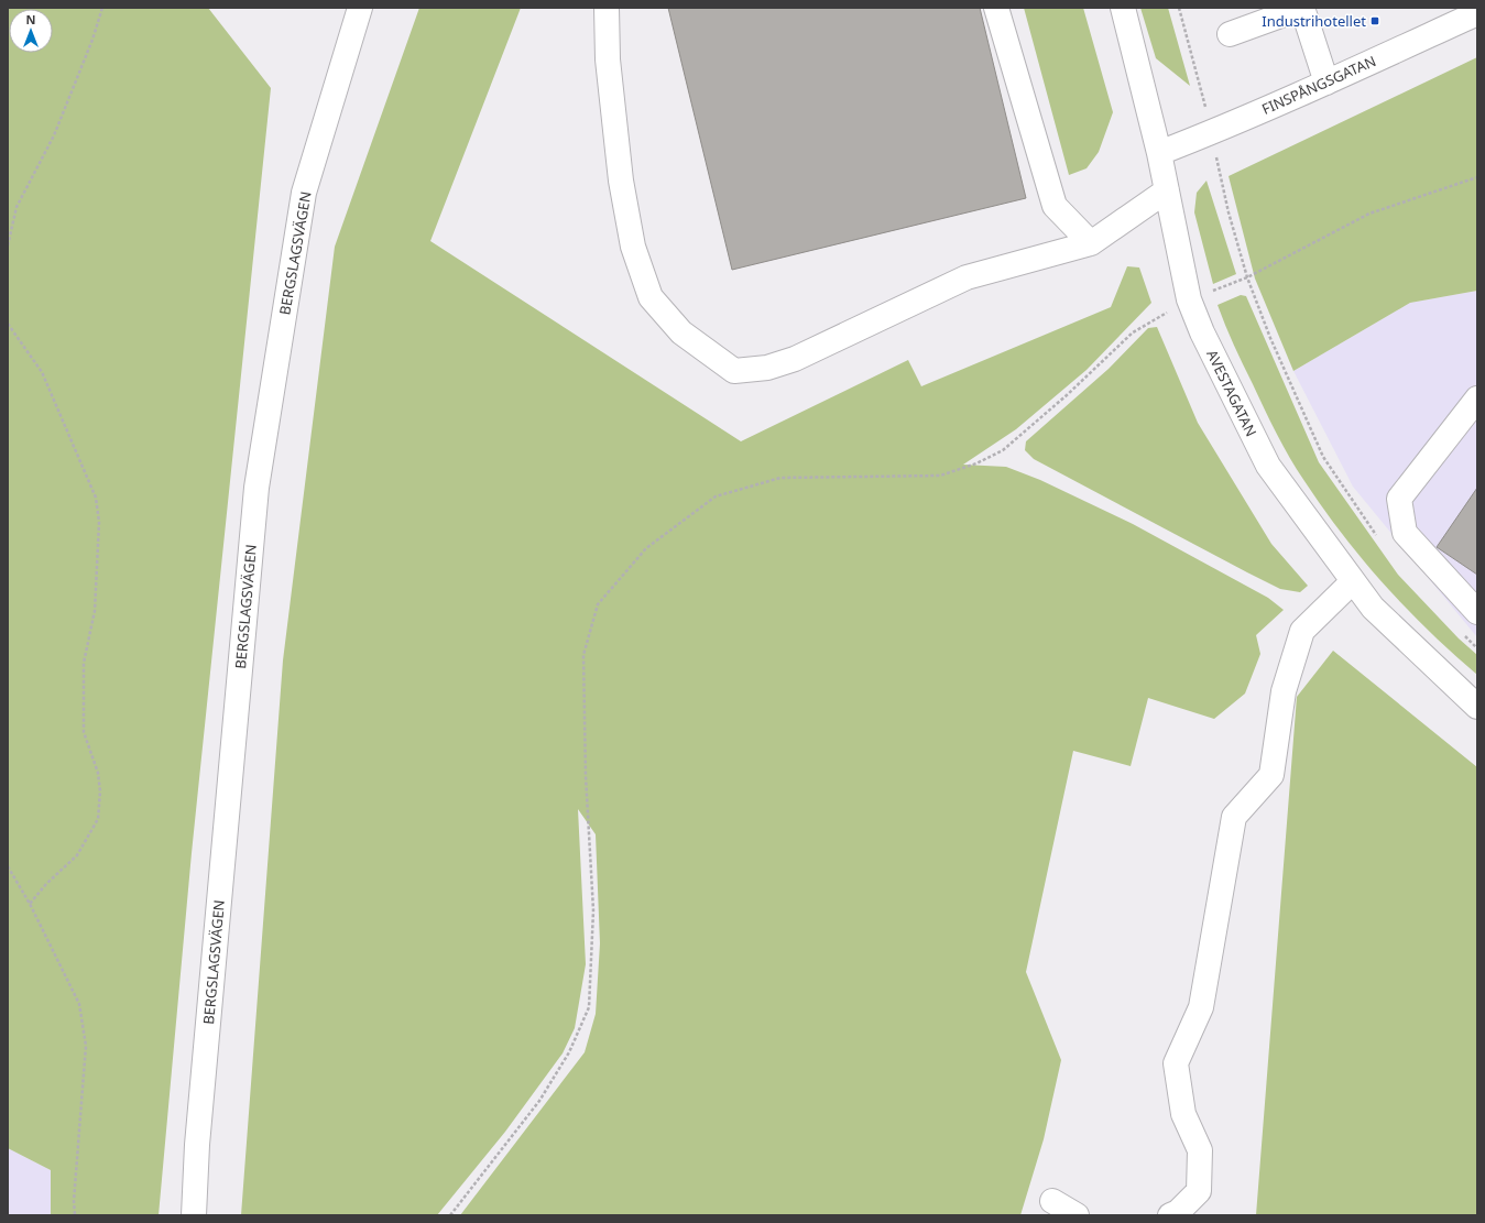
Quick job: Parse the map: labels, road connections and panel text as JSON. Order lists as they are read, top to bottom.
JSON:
{
  "streets": {
    "main road": ["FINSPÅNGSGATAN", "BERGSLAGSVÄGEN", "AVESTAGATAN"]
  },
  "crossings": [
    ["FINSPÅNGSGATAN", "AVESTAGATAN"]
  ],
  "places": {
    "transit": ["Industrihotellet"]
  },
  "north": "top"
}
